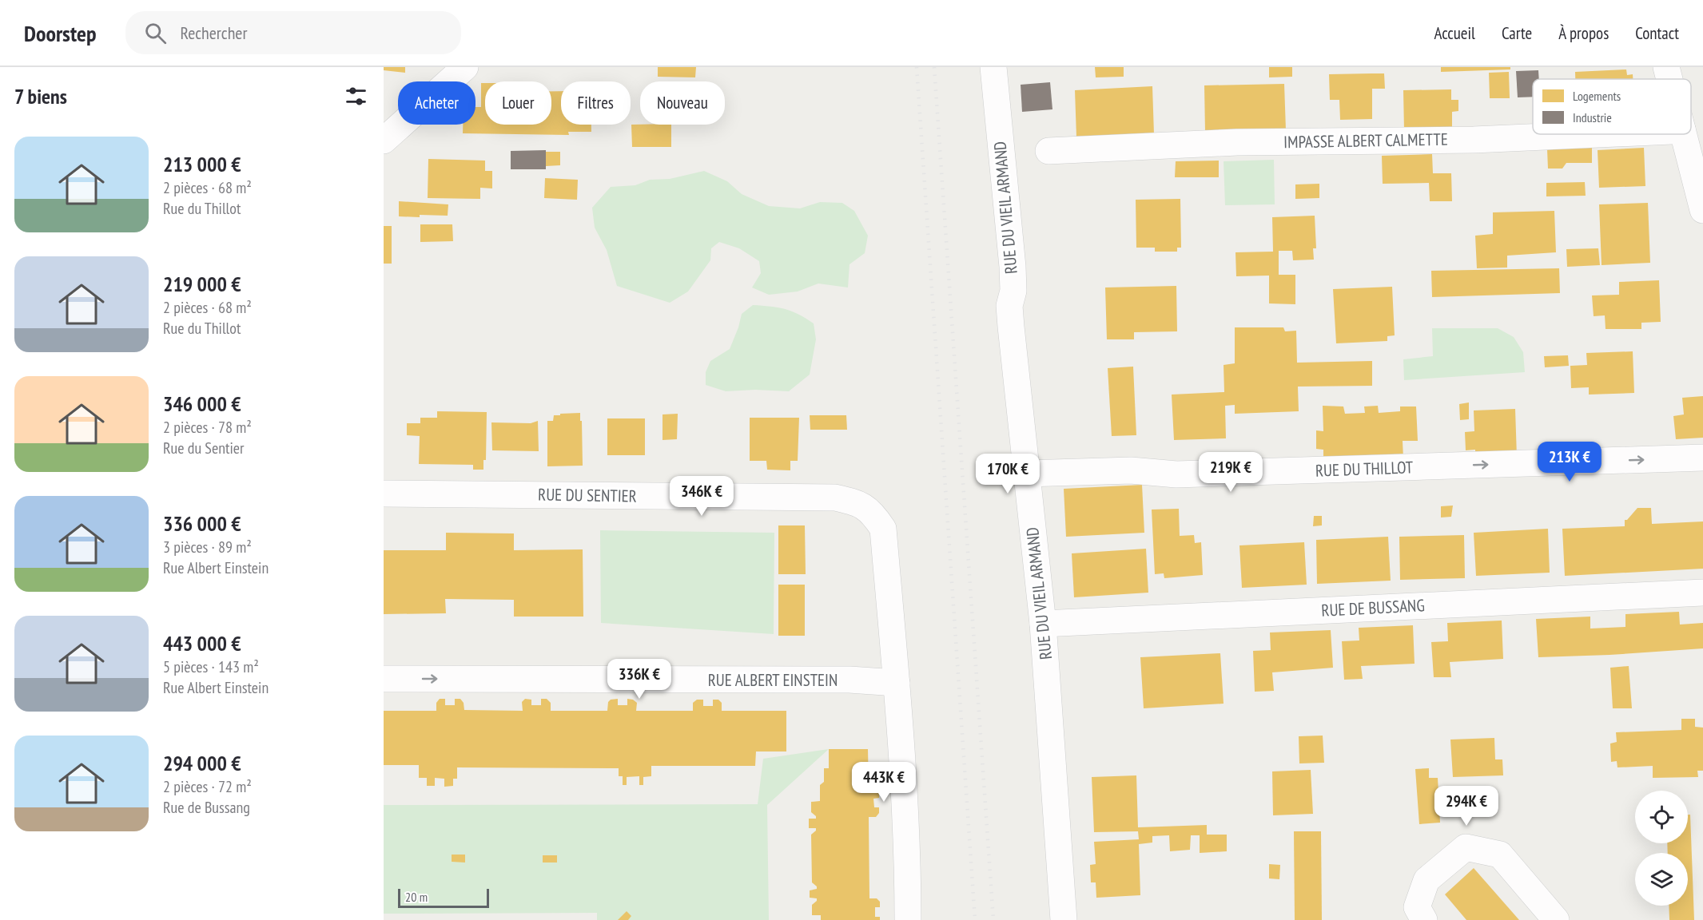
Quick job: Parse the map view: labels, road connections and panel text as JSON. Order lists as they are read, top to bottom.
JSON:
{
  "streets": {
    "street": [
      "IMPASSE ALBERT CALMETTE",
      "RUE DU VIEIL ARMAND",
      "RUE DU THILLOT",
      "RUE DU SENTIER",
      "RUE DE BUSSANG",
      "RUE ALBERT EINSTEIN"
    ]
  },
  "crossings": [
    ["RUE DU VIEIL ARMAND", "RUE DU THILLOT"],
    ["RUE DU VIEIL ARMAND", "RUE DE BUSSANG"],
    ["RUE DU SENTIER", "RUE ALBERT EINSTEIN"]
  ],
  "one_way": ["RUE DU THILLOT", "RUE ALBERT EINSTEIN"],
  "legend": ["Logements", "Industrie"],
  "scale_bar": "20 m",
  "page": {
    "header": "Doorstep",
    "search": "Rechercher",
    "nav": [
      "Accueil",
      "Carte",
      "À propos",
      "Contact"
    ],
    "heading": "7 biens",
    "chip": [
      "Acheter",
      "Louer",
      "Filtres",
      "Nouveau"
    ],
    "list": [
      {
        "name": "213 000 €",
        "note": "2 pièces · 68 m² · Rue du Thillot"
      },
      {
        "name": "219 000 €",
        "note": "2 pièces · 68 m² · Rue du Thillot"
      },
      {
        "name": "346 000 €",
        "note": "2 pièces · 78 m² · Rue du Sentier"
      },
      {
        "name": "336 000 €",
        "note": "3 pièces · 89 m² · Rue Albert Einstein"
      },
      {
        "name": "443 000 €",
        "note": "5 pièces · 143 m² · Rue Albert Einstein"
      },
      {
        "name": "294 000 €",
        "note": "2 pièces · 72 m² · Rue de Bussang"
      }
    ],
    "price": [
      "213K €",
      "219K €",
      "170K €",
      "346K €",
      "336K €",
      "443K €",
      "294K €"
    ],
    "scale": "20 m"
  }
}
